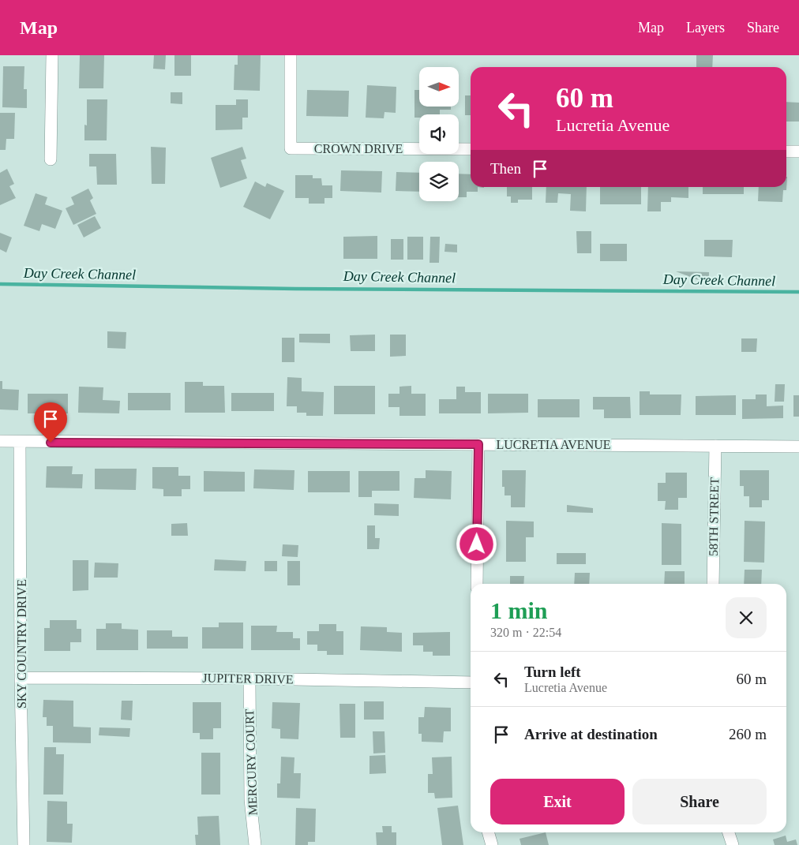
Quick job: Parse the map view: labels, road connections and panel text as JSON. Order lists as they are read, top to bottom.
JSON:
{
  "streets": {
    "street": [
      "CROWN DRIVE",
      "LUCRETIA AVENUE",
      "58TH STREET",
      "SKY COUNTRY DRIVE",
      "JUPITER DRIVE",
      "MERCURY COURT"
    ]
  },
  "crossings": [
    ["LUCRETIA AVENUE", "58TH STREET"],
    ["LUCRETIA AVENUE", "SKY COUNTRY DRIVE"],
    ["SKY COUNTRY DRIVE", "JUPITER DRIVE"],
    ["JUPITER DRIVE", "MERCURY COURT"]
  ],
  "water": ["Day Creek Channel"],
  "north": "right",
  "page": {
    "header": "Map",
    "nav": ["Map", "Layers", "Share"],
    "turn": ["60 m", "Lucretia Avenue"],
    "then": "Then",
    "heading": ["1 min", "320 m · 22:54"],
    "list": [
      {
        "name": "Turn left",
        "note": "Lucretia Avenue",
        "value": "60 m"
      },
      {
        "name": "Arrive at destination",
        "value": "260 m"
      }
    ],
    "buttons": ["Exit", "Share"]
  }
}
